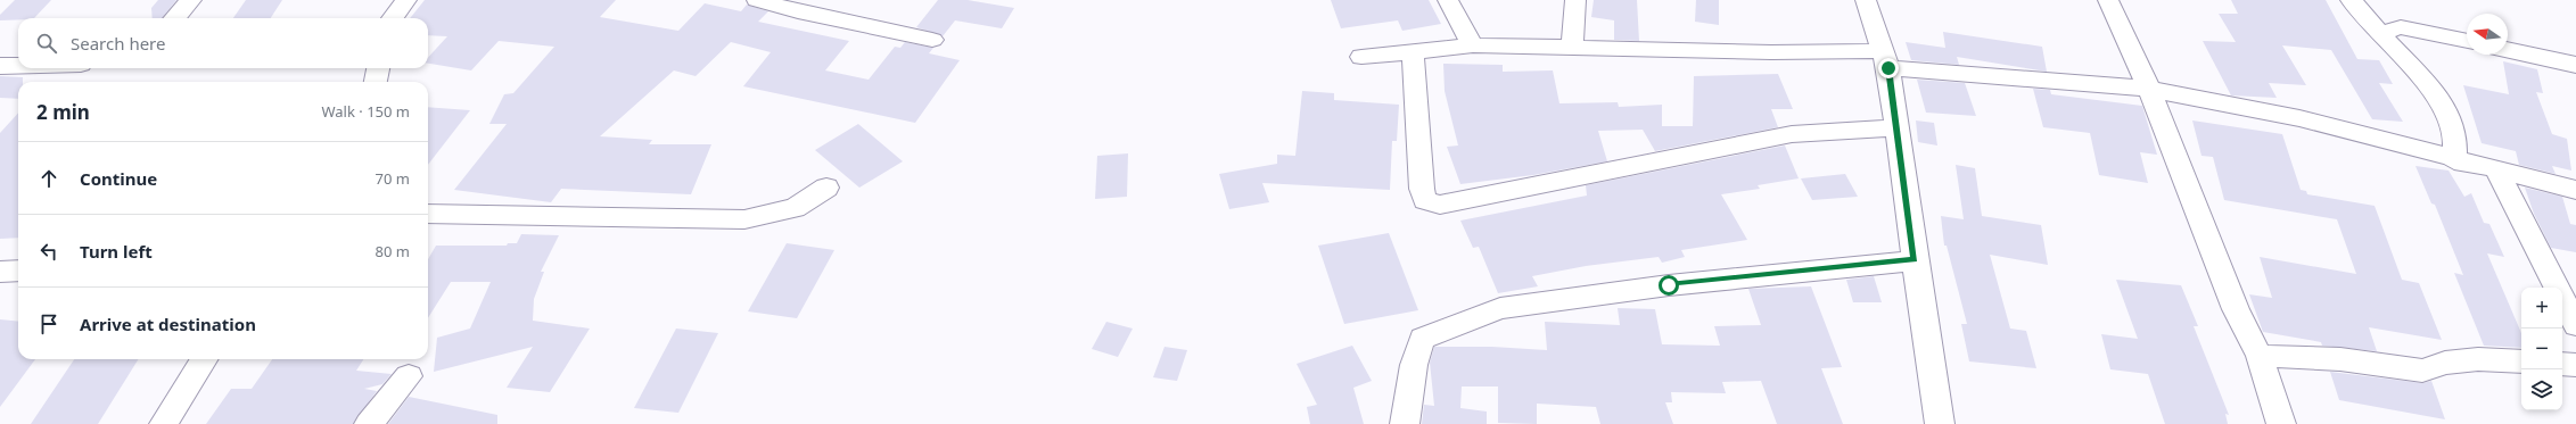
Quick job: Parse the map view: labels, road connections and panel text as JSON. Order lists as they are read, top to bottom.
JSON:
{
  "north": "left",
  "page": {
    "search": "Search here",
    "heading": ["2 min", "Walk · 150 m"],
    "list": [
      ["Continue", "70 m"],
      ["Turn left", "80 m"],
      "Arrive at destination"
    ],
    "map_buttons": ["+", "−"]
  }
}
